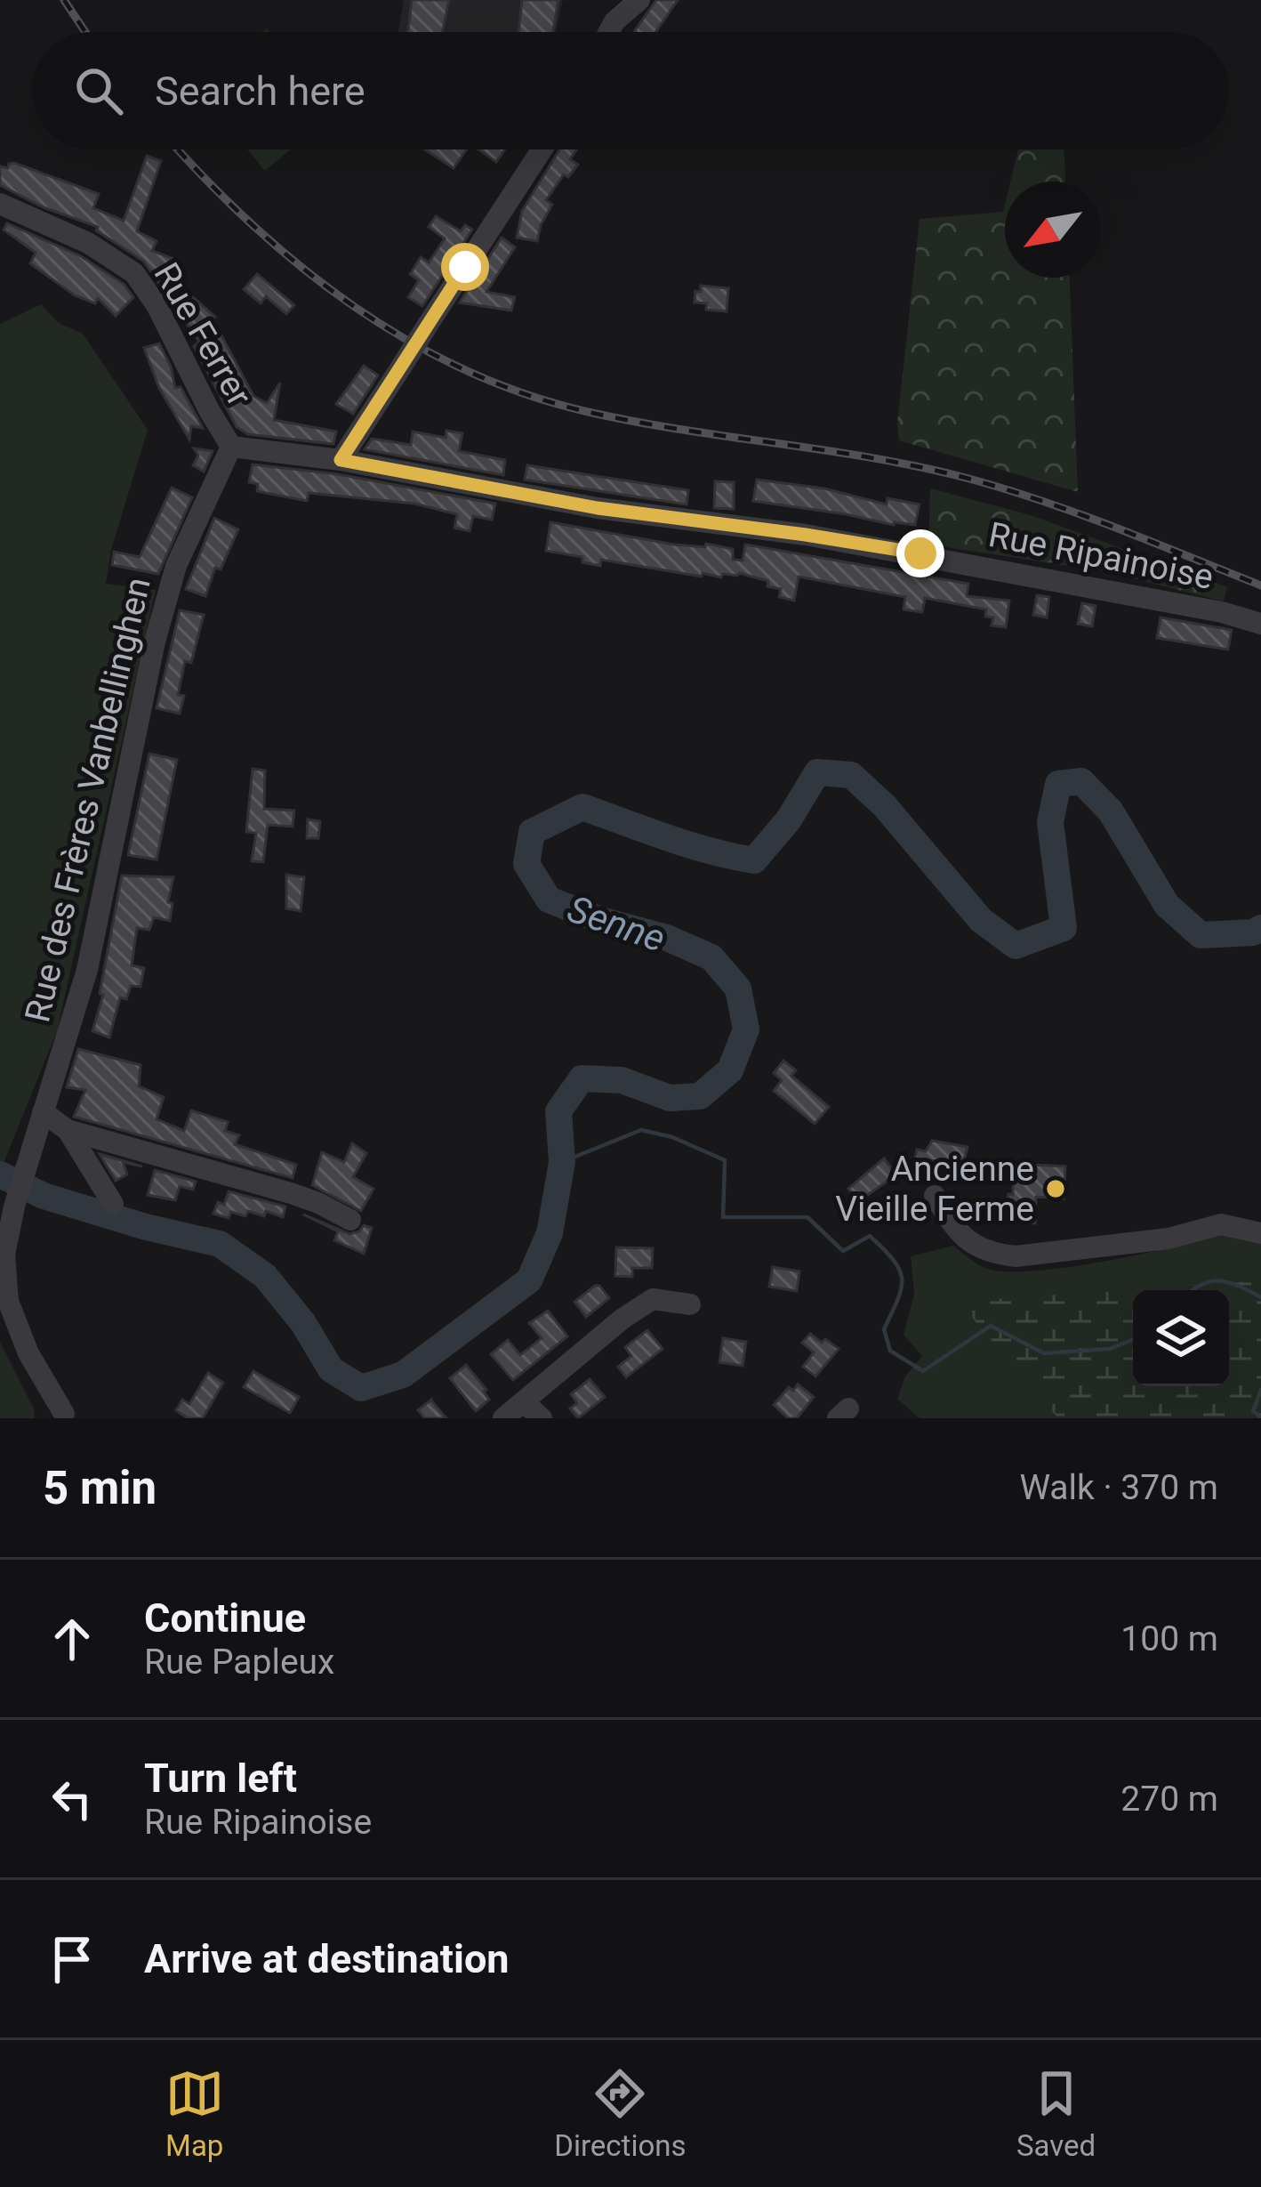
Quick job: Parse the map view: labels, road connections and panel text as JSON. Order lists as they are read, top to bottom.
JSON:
{
  "streets": {
    "street": ["Rue Ferrer", "Rue Ripainoise", "Rue des Frères Vanbellinghen"]
  },
  "crossings": [
    ["Rue Ferrer", "Rue Ripainoise"],
    ["Rue Ferrer", "Rue des Frères Vanbellinghen"],
    ["Rue Ripainoise", "Rue des Frères Vanbellinghen"]
  ],
  "water": ["Senne"],
  "places": ["Ancienne Vieille Ferme"],
  "north": "bottom left",
  "page": {
    "search": "Search here",
    "heading": ["5 min", "Walk · 370 m"],
    "list": [
      ["Continue", "Rue Papleux", "100 m"],
      ["Turn left", "Rue Ripainoise", "270 m"],
      "Arrive at destination"
    ],
    "nav": ["Map", "Directions", "Saved"]
  }
}
